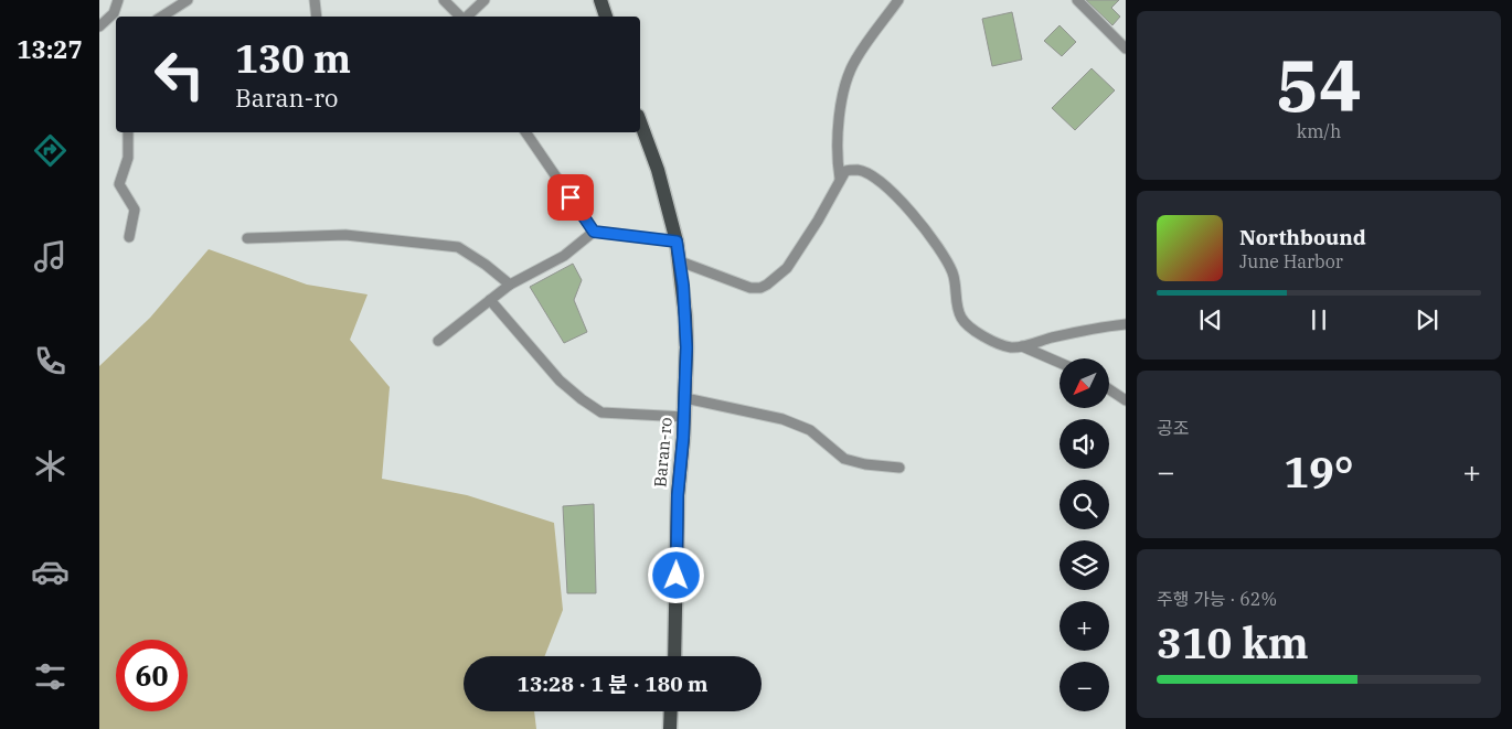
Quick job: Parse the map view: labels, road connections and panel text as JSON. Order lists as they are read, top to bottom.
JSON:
{
  "streets": {
    "main road": ["Baran-ro"]
  },
  "north": "bottom left",
  "page": {
    "tabs": "13:27",
    "tile": [
      ["54", "km/h"],
      "공조",
      ["주행 가능 · 62%", "310 km"]
    ],
    "turn": ["130 m", "Baran-ro"],
    "song": ["Northbound", "June Harbor"],
    "map_buttons": ["+", "−"],
    "heat": ["−", "19°", "+"],
    "limit": "60",
    "trip": "13:28 · 1 분 · 180 m"
  }
}
